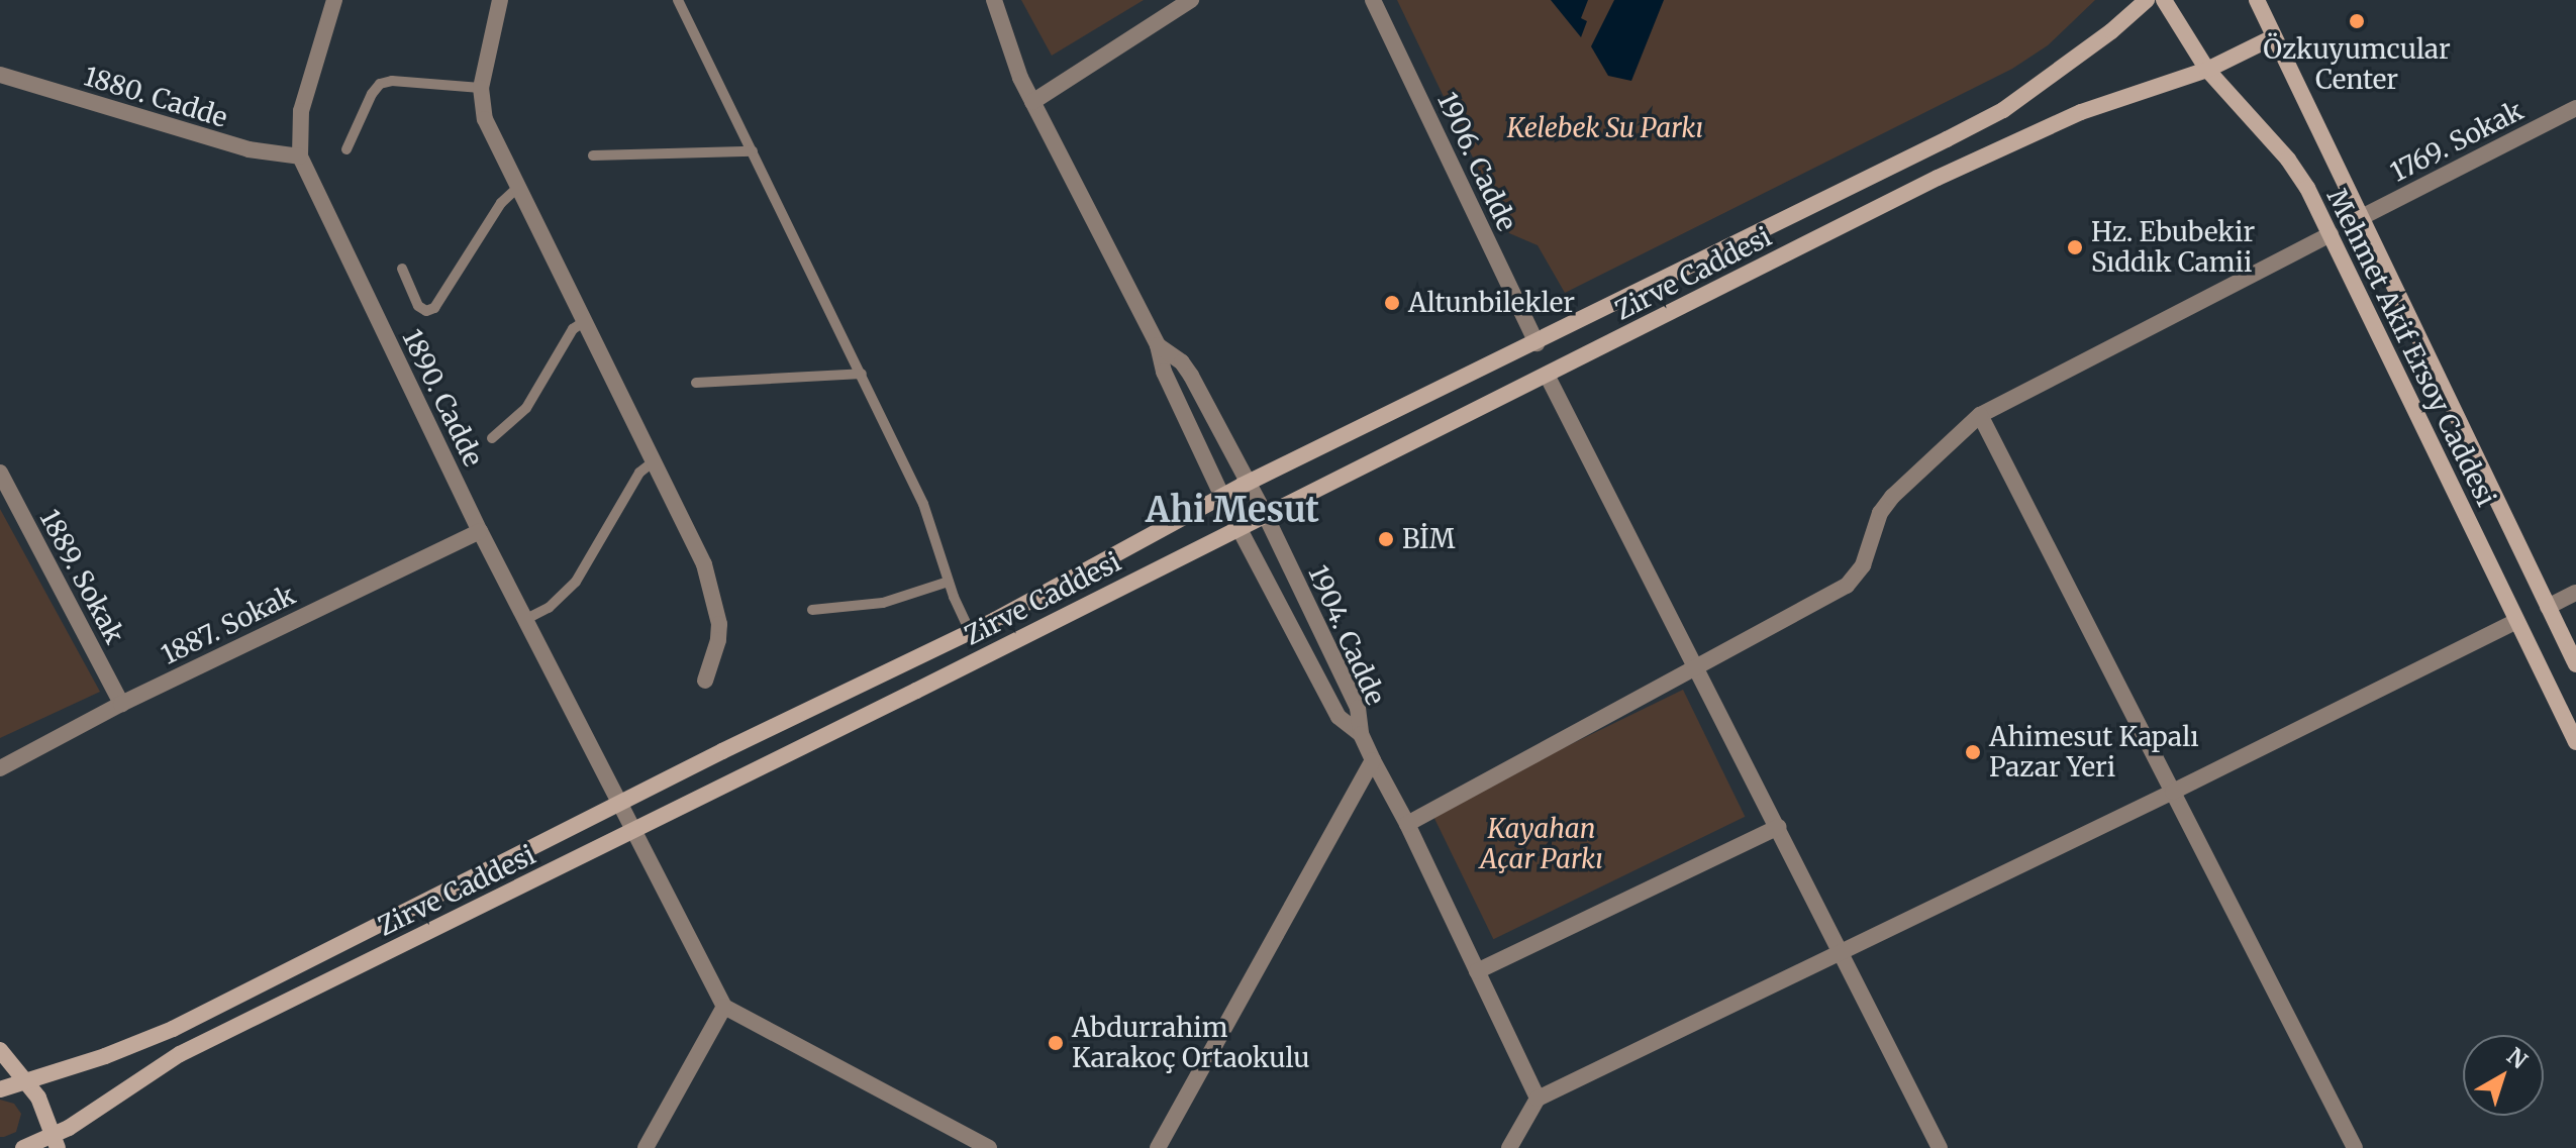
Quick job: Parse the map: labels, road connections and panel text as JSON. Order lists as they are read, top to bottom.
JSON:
{
  "streets": {
    "main road": ["Zirve Caddesi", "Mehmet Akif Ersoy Caddesi"],
    "street": [
      "1880. Cadde",
      "1769. Sokak",
      "1906. Cadde",
      "1890. Cadde",
      "1889. Sokak",
      "1887. Sokak",
      "1904. Cadde"
    ]
  },
  "crossings": [
    ["1880. Cadde", "1890. Cadde"],
    ["1769. Sokak", "Mehmet Akif Ersoy Caddesi"],
    ["1906. Cadde", "Zirve Caddesi"],
    ["Zirve Caddesi", "Mehmet Akif Ersoy Caddesi"],
    ["Zirve Caddesi", "1890. Cadde"],
    ["Zirve Caddesi", "1904. Cadde"],
    ["1890. Cadde", "1887. Sokak"],
    ["1889. Sokak", "1887. Sokak"]
  ],
  "districts": ["Ahi Mesut"],
  "parks": ["Kelebek Su Parkı", "Kayahan Açar Parkı"],
  "places": [
    "Özkuyumcular Center",
    "Hz. Ebubekir Sıddık Camii",
    "Altunbilekler",
    "BİM",
    "Ahimesut Kapalı Pazar Yeri",
    "Abdurrahim Karakoç Ortaokulu"
  ],
  "north": "top right"
}
